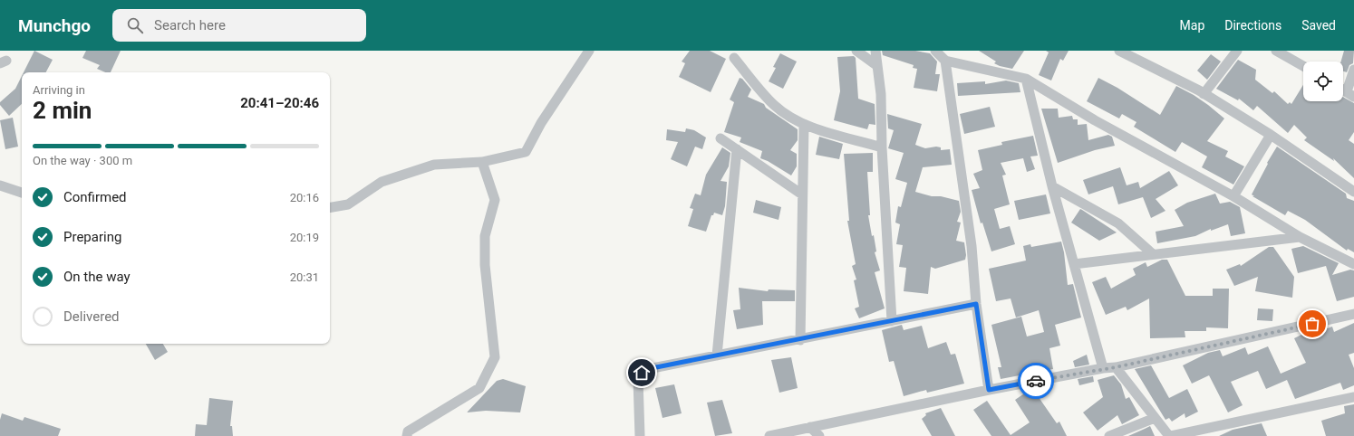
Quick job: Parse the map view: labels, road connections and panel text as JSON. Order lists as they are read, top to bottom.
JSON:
{
  "page": {
    "header": "Munchgo",
    "search": "Search here",
    "nav": ["Map", "Directions", "Saved"],
    "heading": ["2 min", "Arriving in", "20:41–20:46"],
    "bar": "On the way · 300 m",
    "list": [
      ["Confirmed", "20:16"],
      ["Preparing", "20:19"],
      ["On the way", "20:31"],
      "Delivered"
    ]
  }
}
